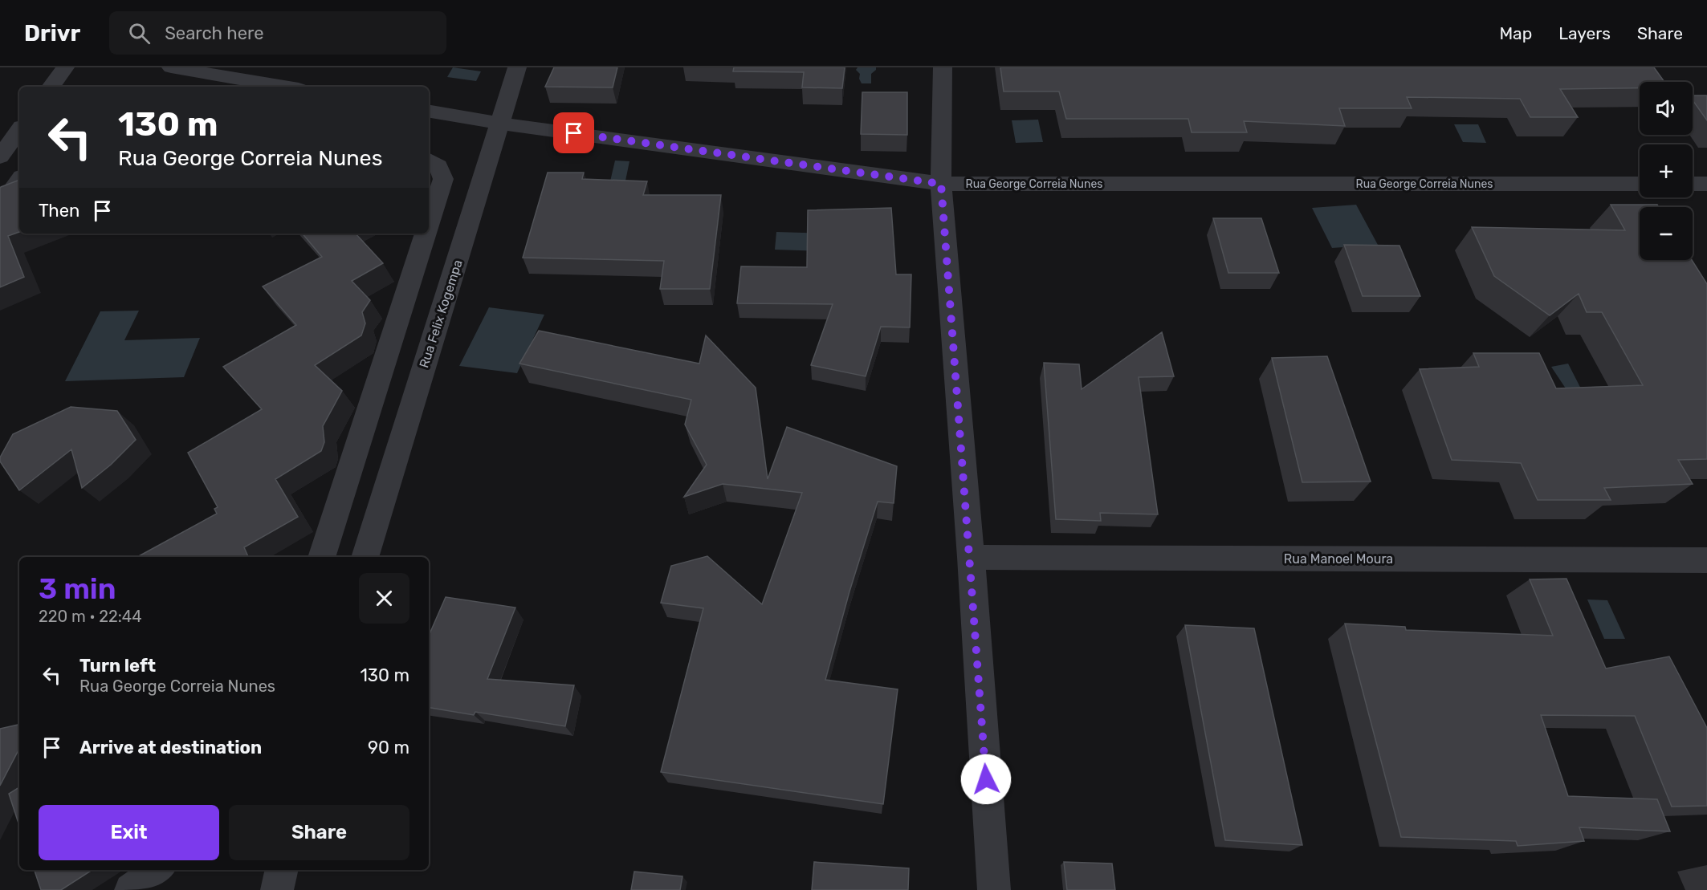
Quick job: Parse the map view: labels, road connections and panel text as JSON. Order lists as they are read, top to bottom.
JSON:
{
  "streets": {
    "street": ["Rua George Correia Nunes", "Rua Felix Kogempa", "Rua Manoel Moura"]
  },
  "crossings": [
    ["Rua George Correia Nunes", "Rua Felix Kogempa"]
  ],
  "page": {
    "header": "Drivr",
    "search": "Search here",
    "nav": ["Map", "Layers", "Share"],
    "map_buttons": ["+", "−"],
    "turn": ["130 m", "Rua George Correia Nunes"],
    "then": "Then",
    "heading": ["3 min", "220 m · 22:44"],
    "list": [
      {
        "name": "Turn left",
        "note": "Rua George Correia Nunes",
        "value": "130 m"
      },
      {
        "name": "Arrive at destination",
        "value": "90 m"
      }
    ],
    "buttons": ["Exit", "Share"]
  }
}
